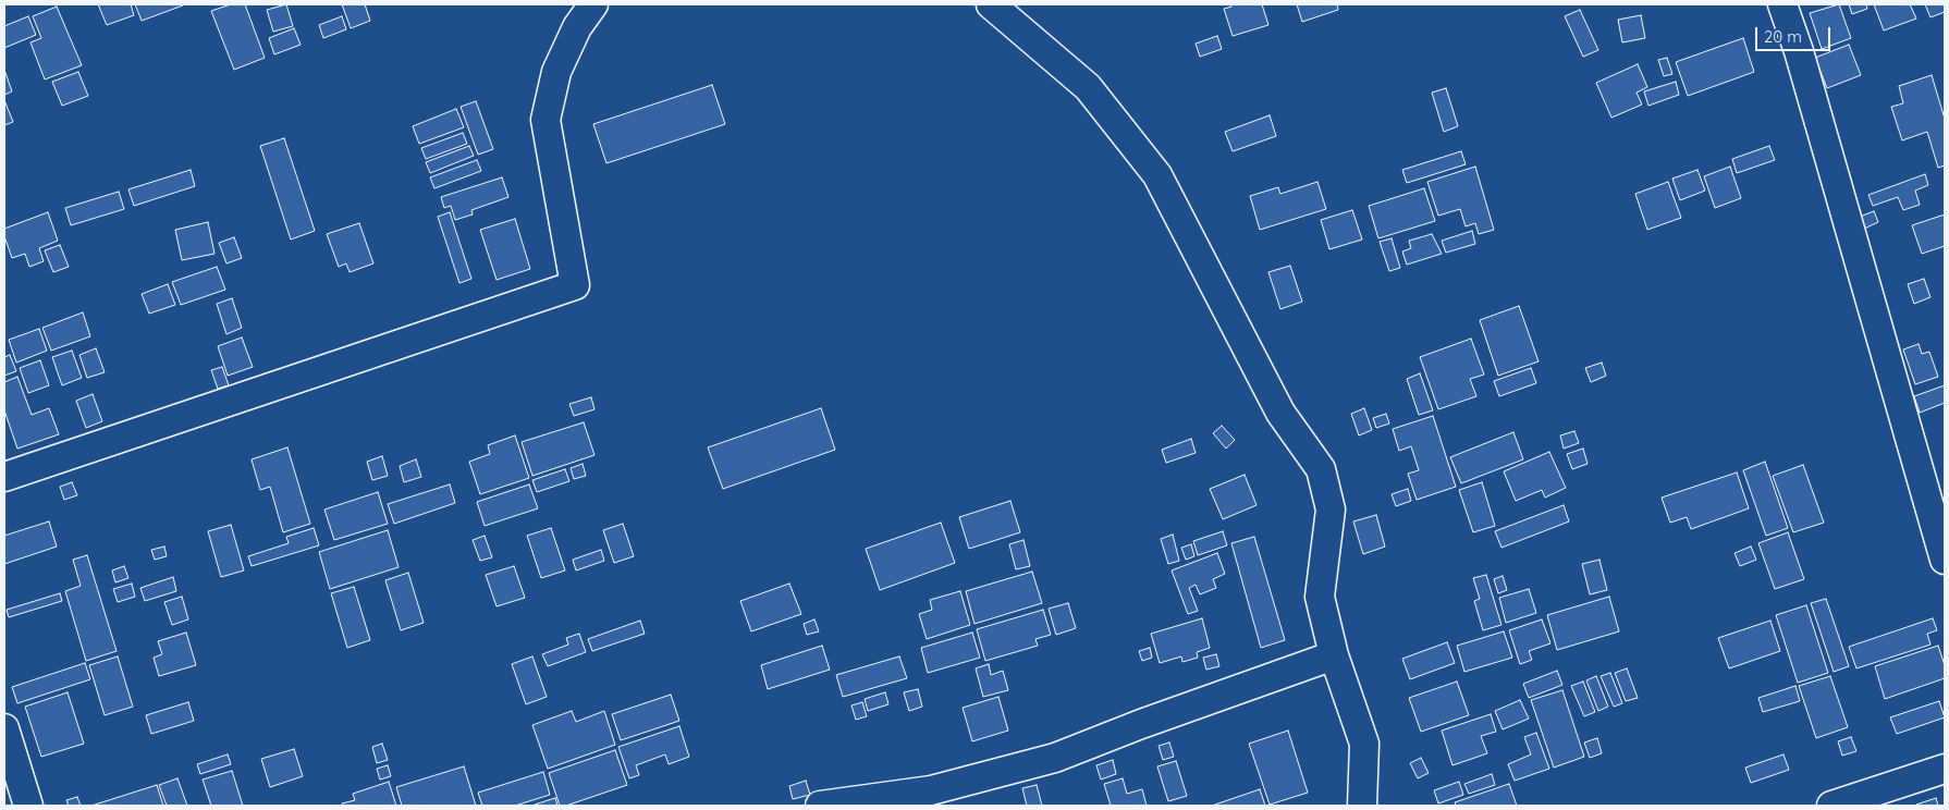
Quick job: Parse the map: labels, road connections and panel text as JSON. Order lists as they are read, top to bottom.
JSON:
{
  "scale_bar": "20 m"
}
